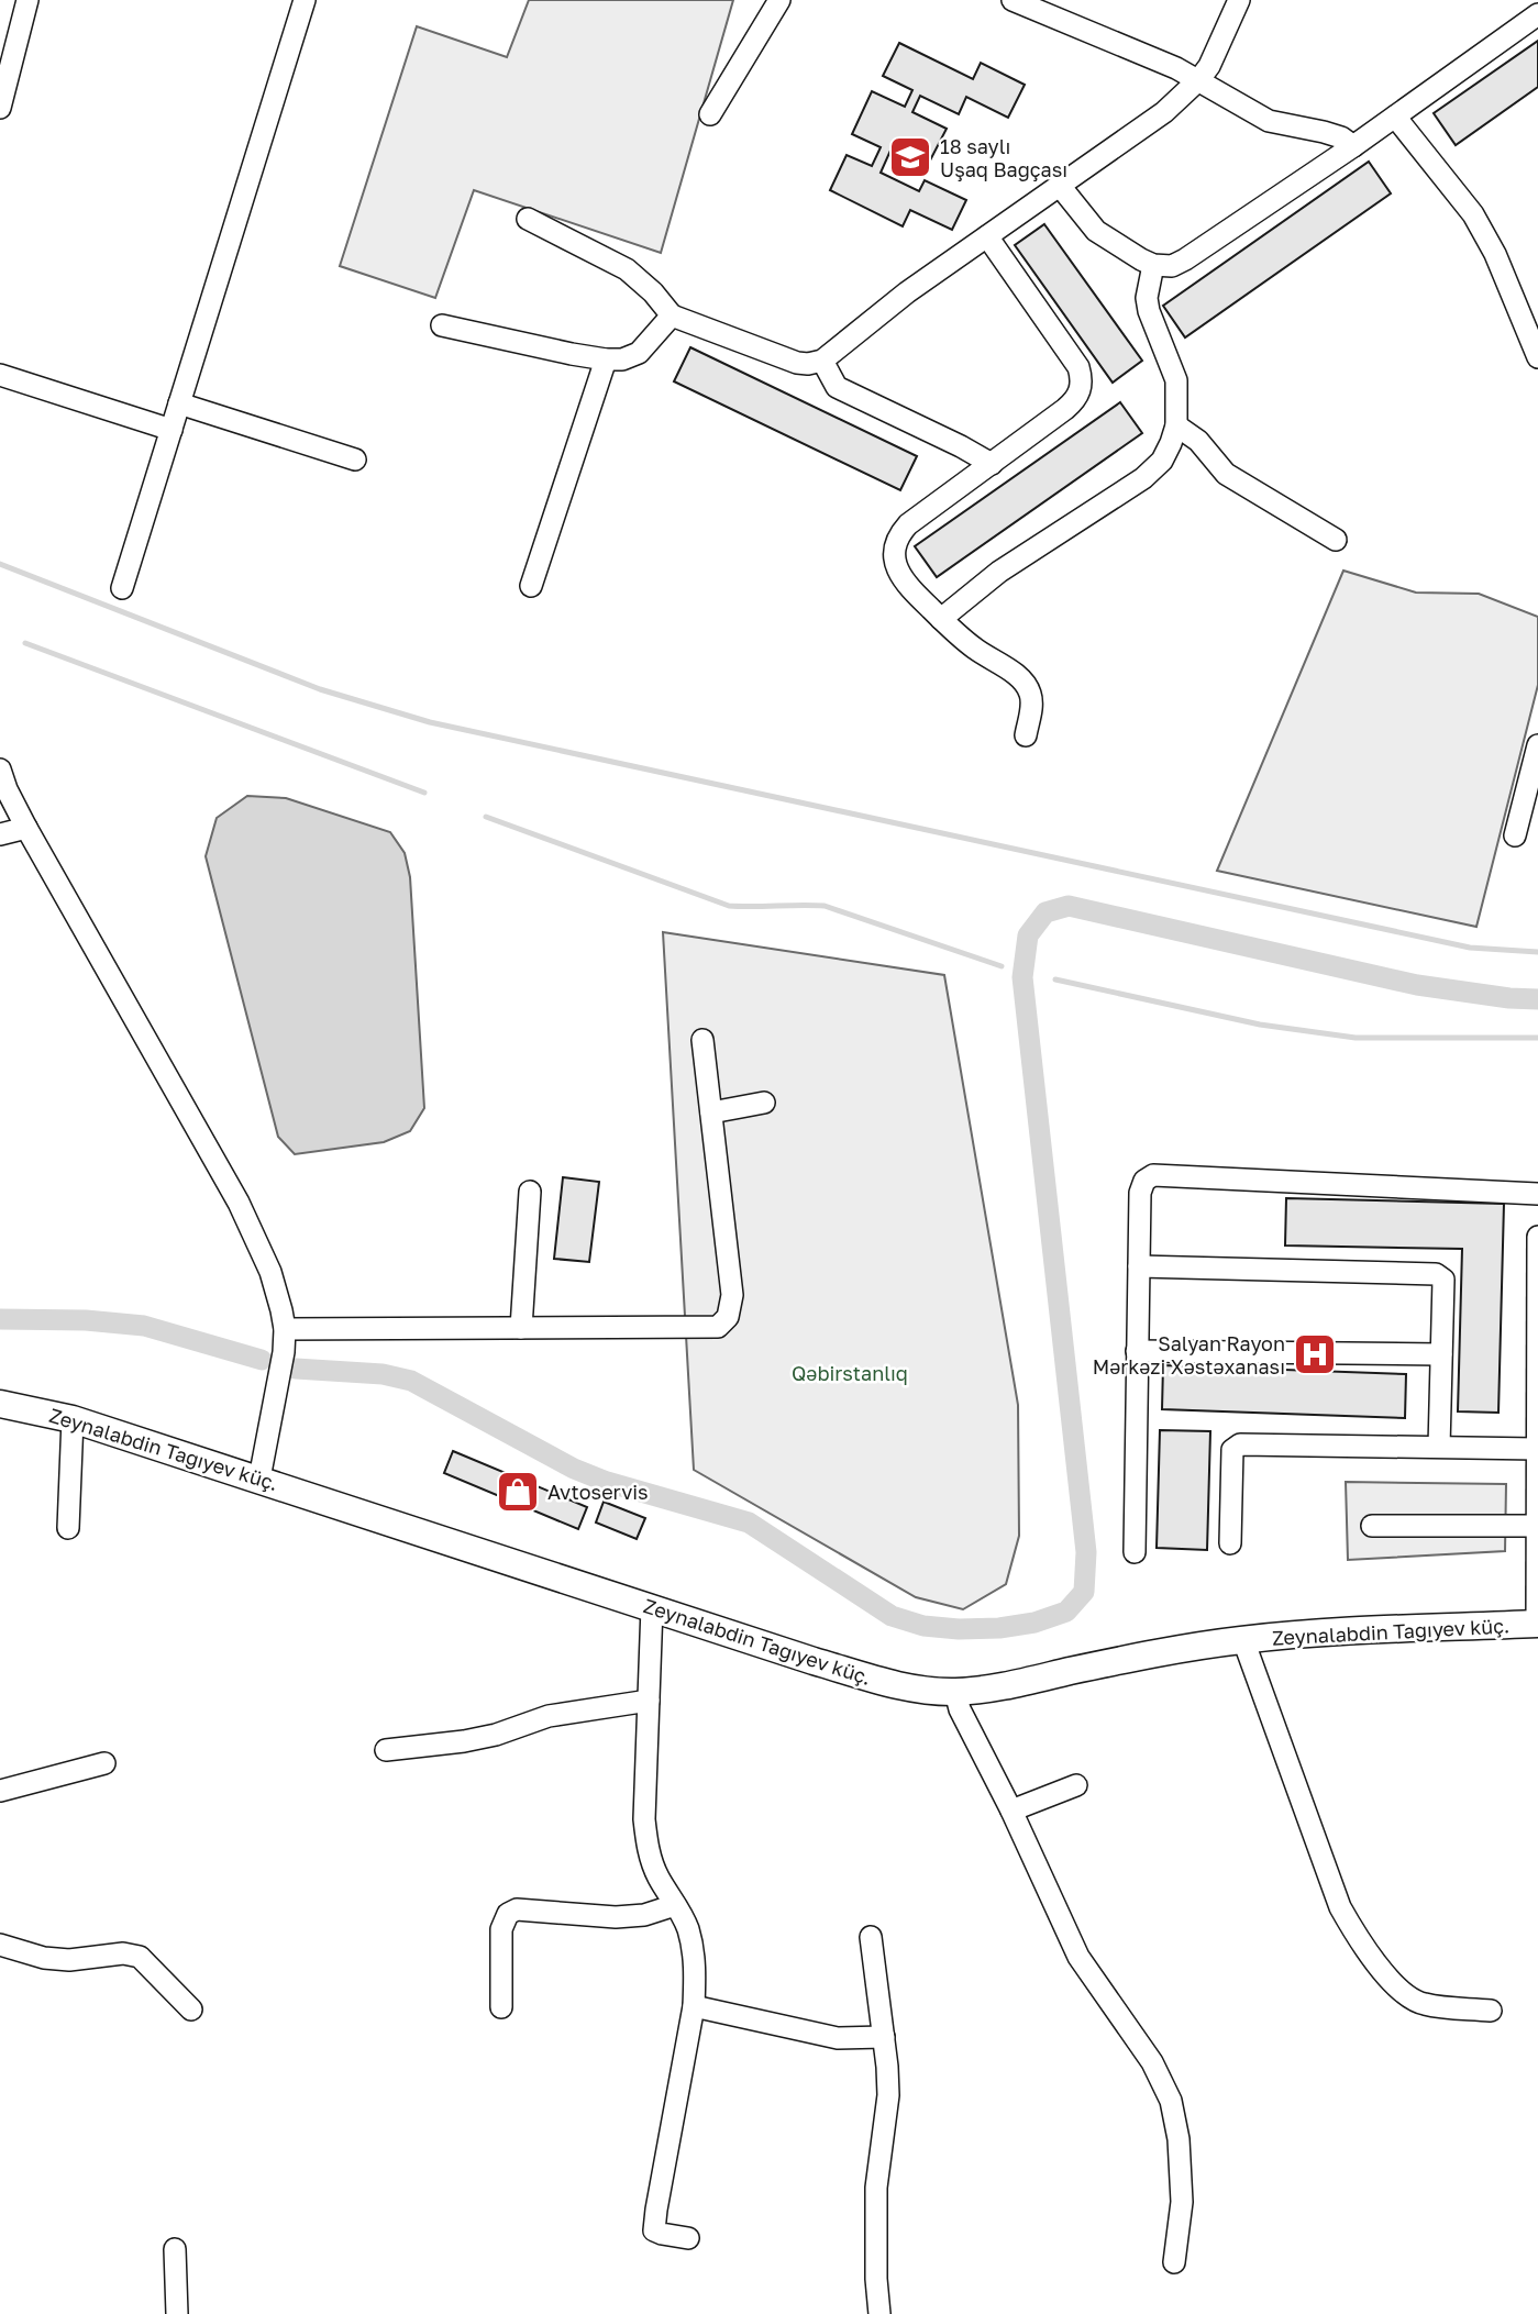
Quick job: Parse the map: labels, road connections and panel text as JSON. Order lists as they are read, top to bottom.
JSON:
{
  "streets": {
    "main road": ["Zeynalabdin Tağıyev küç."]
  },
  "parks": ["Qəbirstanlıq"],
  "places": {
    "school or university": ["18 saylı Uşaq Bağçası"],
    "hospital": ["Salyan Rayon Mərkəzi Xəstəxanası"],
    "shop": ["Avtoservis"]
  }
}
